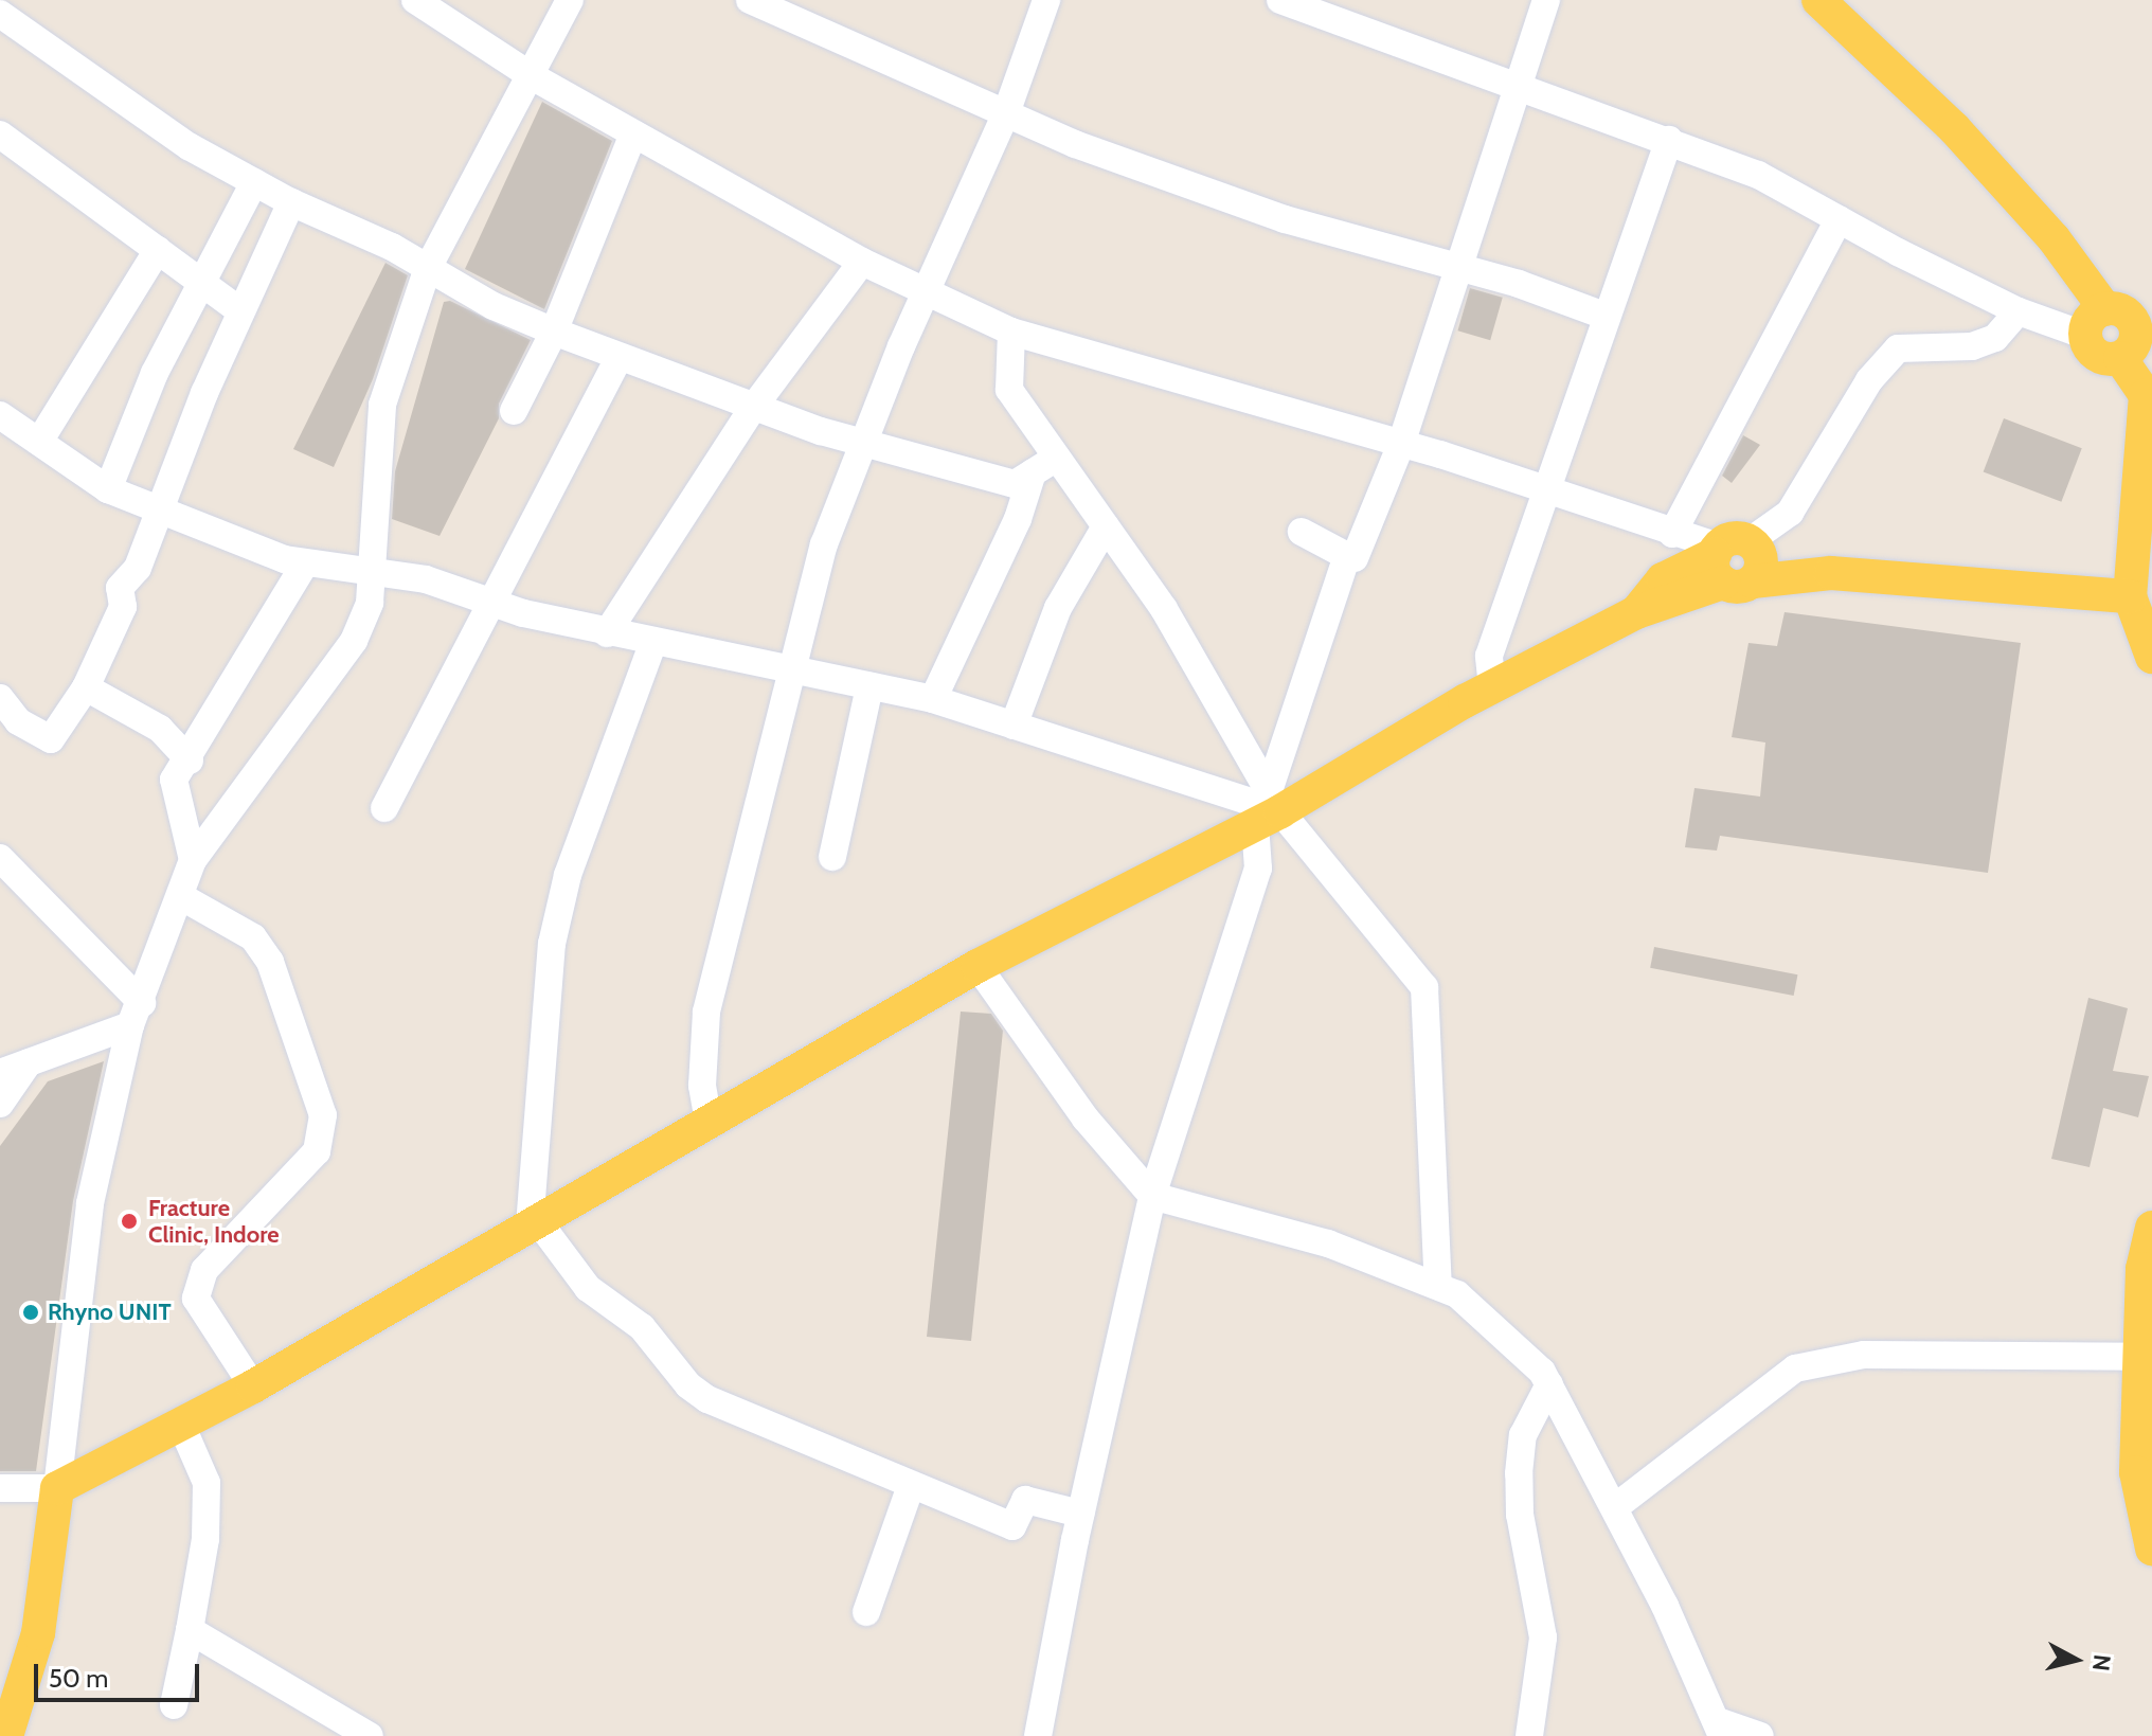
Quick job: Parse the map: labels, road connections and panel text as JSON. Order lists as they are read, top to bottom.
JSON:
{
  "places": ["Fracture Clinic, Indore", "Rhyno UNIT"],
  "scale_bar": "50 m",
  "north": "right"
}
